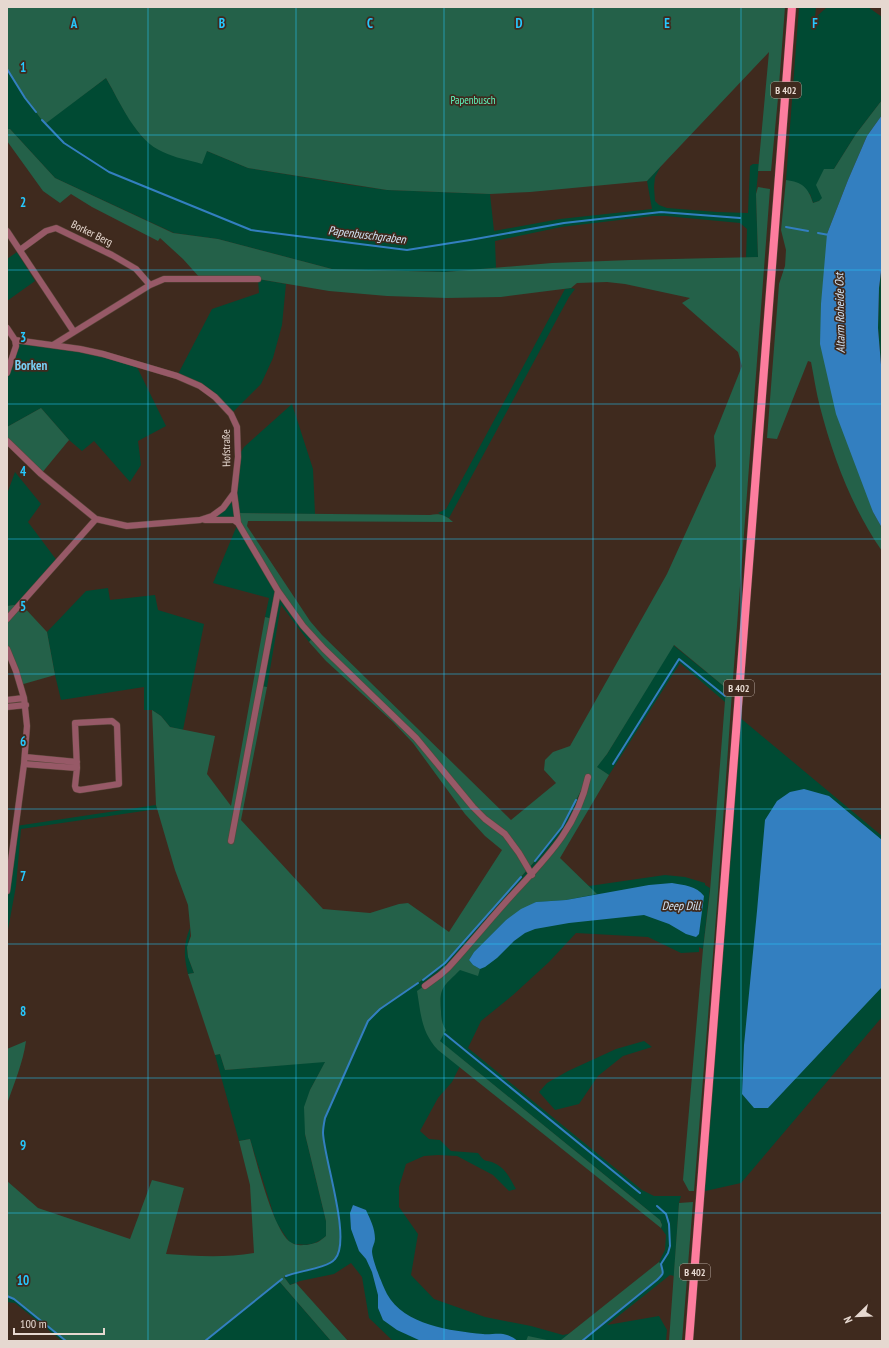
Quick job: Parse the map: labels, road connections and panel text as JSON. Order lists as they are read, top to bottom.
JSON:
{
  "streets": {
    "main road": ["B 402"],
    "street": ["Borker Berg", "Hofstraße"]
  },
  "districts": ["Borken"],
  "water": ["Papenbuschgraben", "Altarm Roheide Ost", "Deep Dill"],
  "parks": ["Papenbusch"],
  "scale_bar": "100 m",
  "north": "bottom left",
  "grid": {
    "columns": [
      "A",
      "B",
      "C",
      "D",
      "E",
      "F"
    ],
    "rows": [
      "1",
      "2",
      "3",
      "4",
      "5",
      "6",
      "7",
      "8",
      "9",
      "10"
    ]
  }
}
